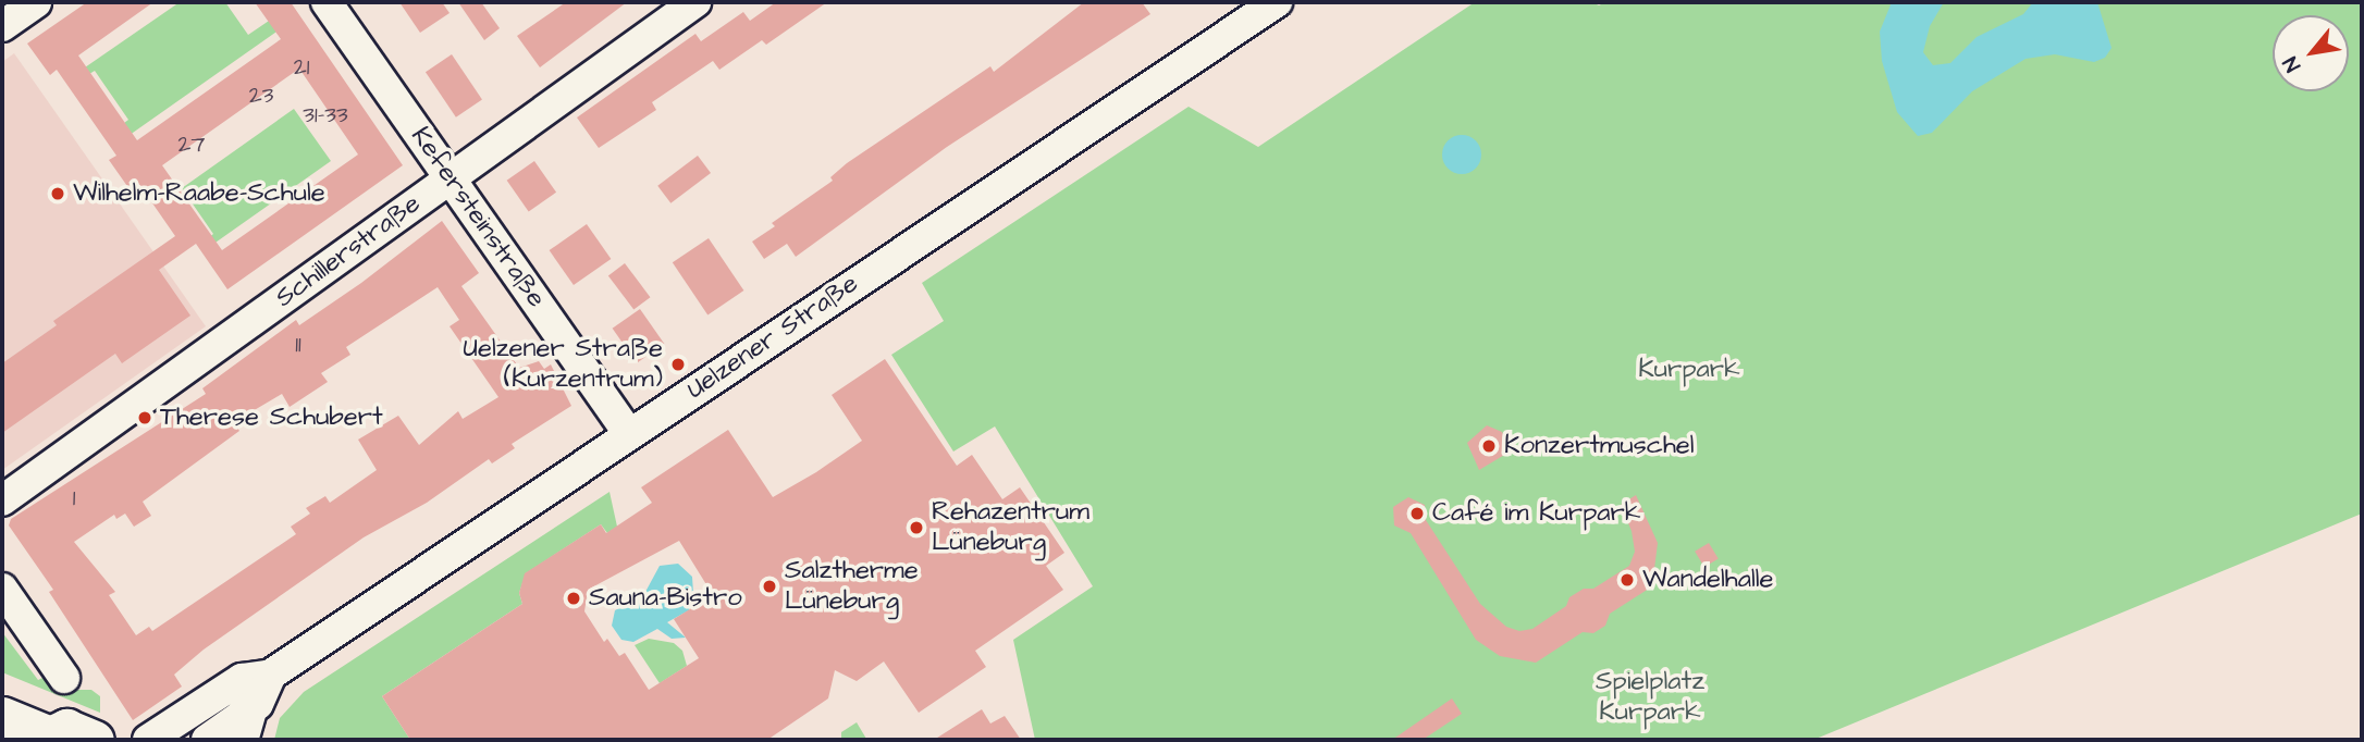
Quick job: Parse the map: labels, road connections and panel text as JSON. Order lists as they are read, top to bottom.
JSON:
{
  "streets": {
    "street": ["Kefersteinstraße", "Schillerstraße", "Uelzener Straße"]
  },
  "crossings": [
    ["Kefersteinstraße", "Schillerstraße"],
    ["Kefersteinstraße", "Uelzener Straße"]
  ],
  "parks": ["Kurpark", "Spielplatz Kurpark"],
  "places": [
    "Wilhelm-Raabe-Schule",
    "Uelzener Straße (Kurzentrum)",
    "Therese Schubert",
    "Konzertmuschel",
    "Café im Kurpark",
    "Rehazentrum Lüneburg",
    "Wandelhalle",
    "Salztherme Lüneburg",
    "Sauna-Bistro"
  ],
  "house_numbers": [
    "21",
    "23",
    "31-33",
    "27",
    "11",
    "1"
  ],
  "north": "bottom left"
}
